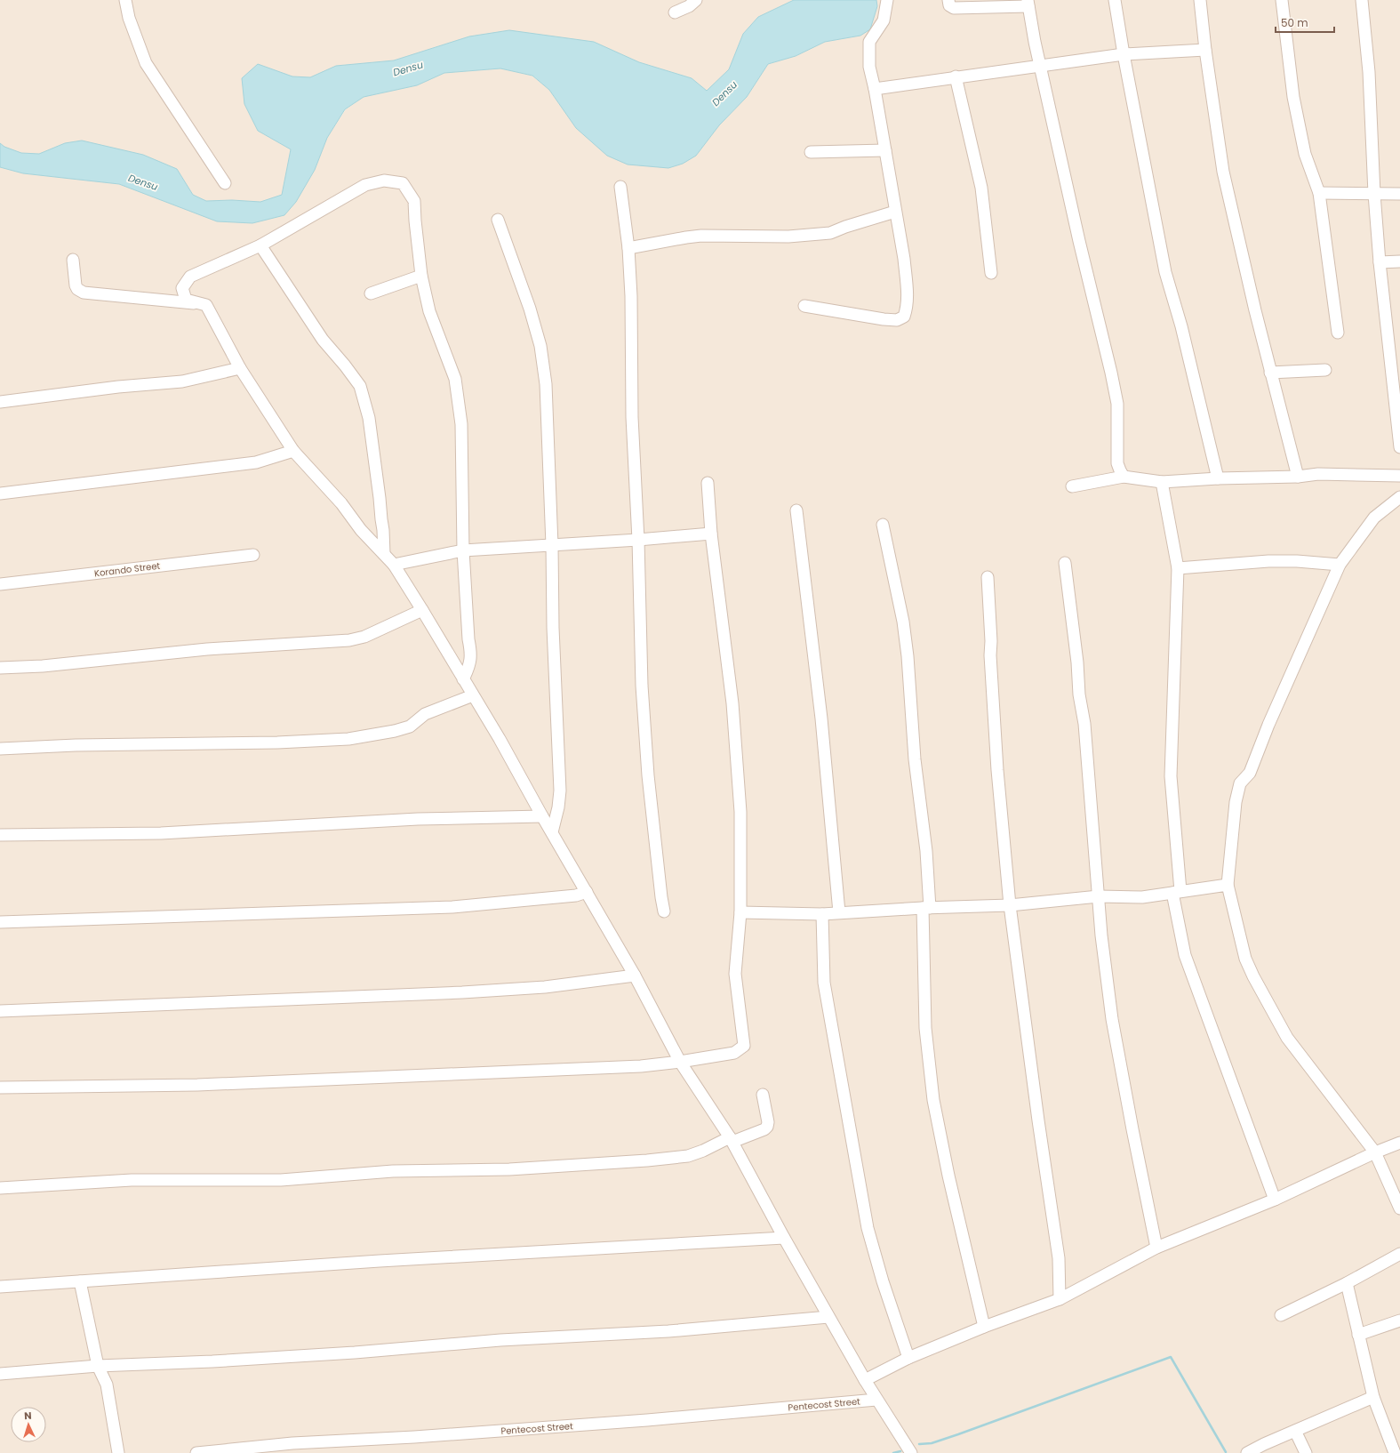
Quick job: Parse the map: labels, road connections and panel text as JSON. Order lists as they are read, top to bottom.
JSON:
{
  "streets": {
    "street": ["Korando Street", "Pentecost Street"]
  },
  "water": ["Densu"],
  "scale_bar": "50 m",
  "north": "top"
}
